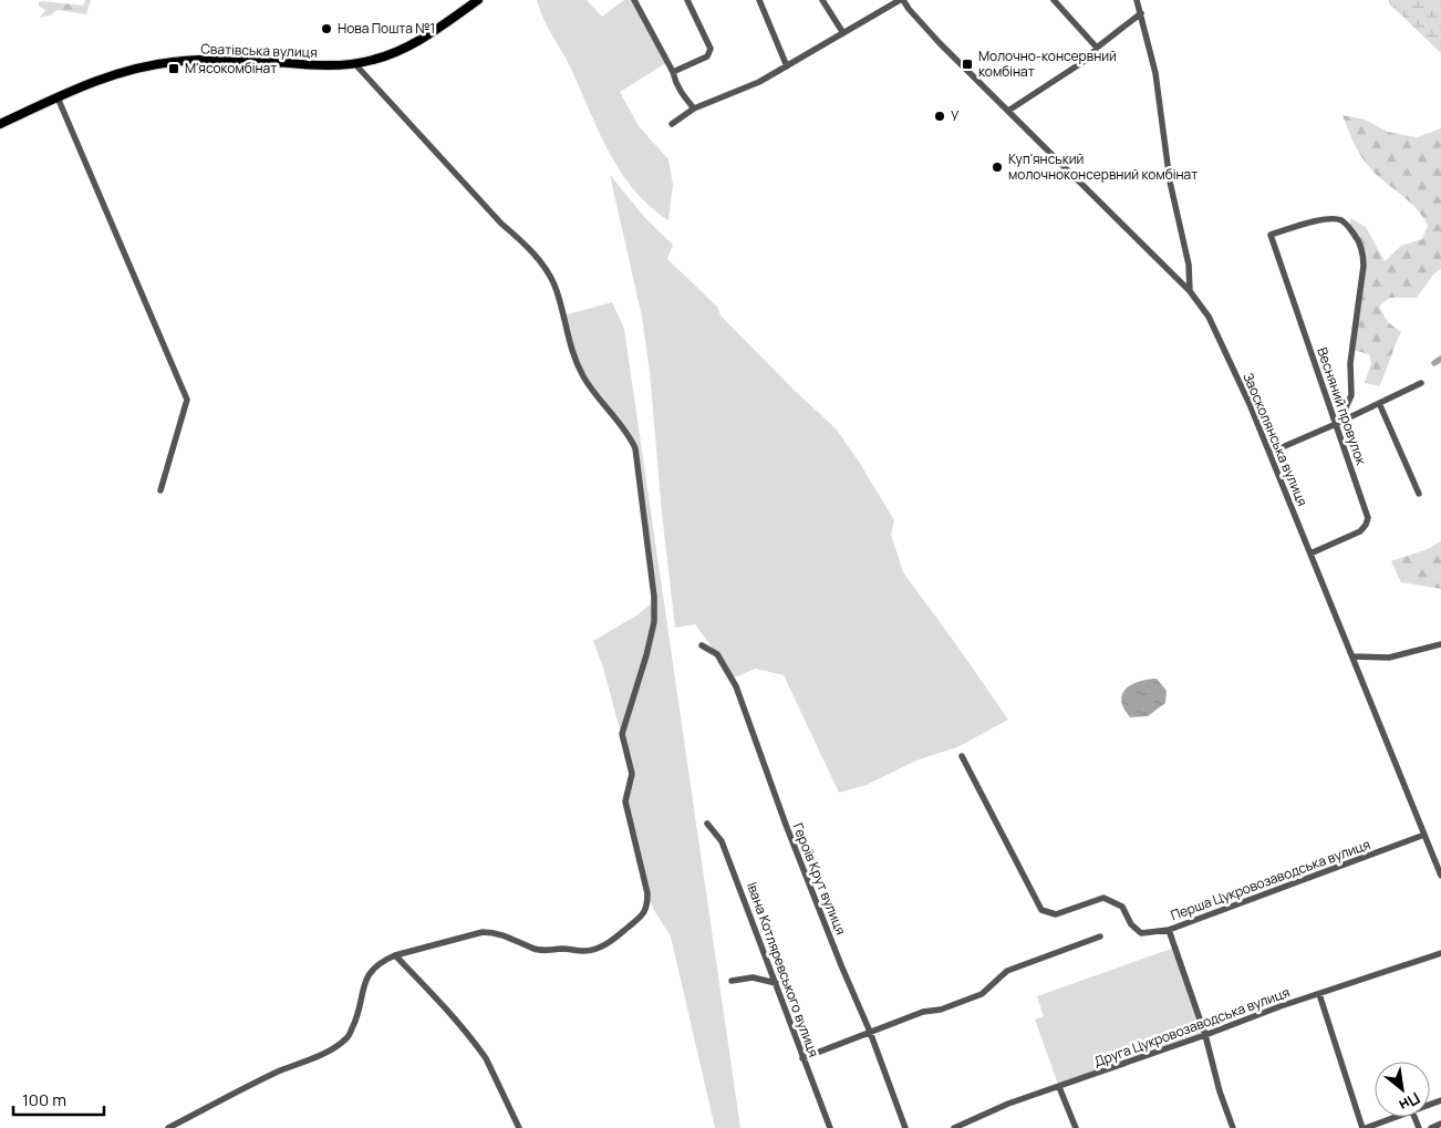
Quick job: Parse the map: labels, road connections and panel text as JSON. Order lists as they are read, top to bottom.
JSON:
{
  "streets": {
    "main road": ["Сватівська вулиця"],
    "street": [
      "Весняний провулок",
      "Заосколянська вулиця",
      "Героїв Крут вулиця",
      "Перша Цукровозаводська вулиця",
      "Івана Котляревського вулиця",
      "Друга Цукровозаводська вулиця"
    ]
  },
  "crossings": [
    ["Весняний провулок", "Заосколянська вулиця"],
    ["Заосколянська вулиця", "Перша Цукровозаводська вулиця"]
  ],
  "places": {
    "other": ["Нова Пошта №1", "У", "Куп'янський молочноконсервний комбінат"],
    "transit": ["Молочно-консервний комбінат", "М'ясокомбінат"]
  },
  "scale_bar": "100 m",
  "north": "bottom right"
}
